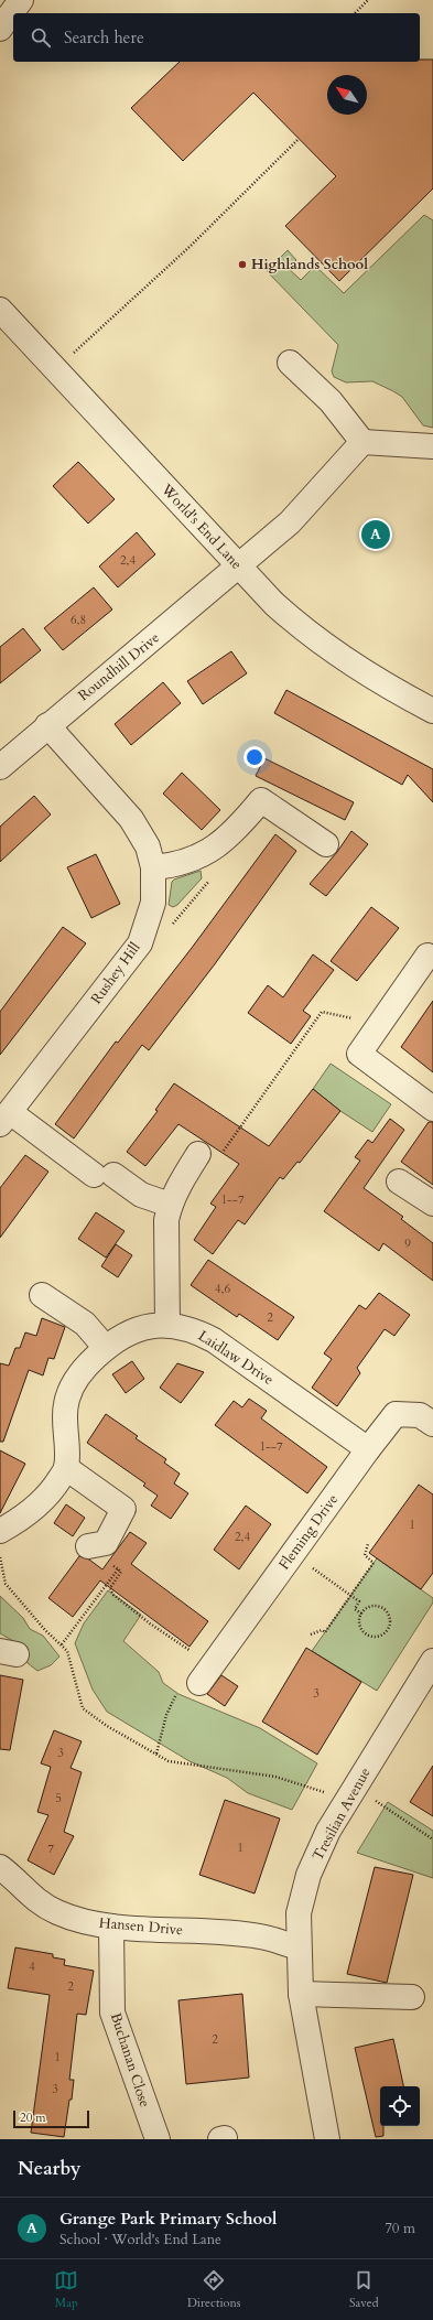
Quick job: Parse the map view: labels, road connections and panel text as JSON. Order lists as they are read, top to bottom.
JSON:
{
  "streets": {
    "street": [
      "World's End Lane",
      "Roundhill Drive",
      "Rushey Hill",
      "Laidlaw Drive",
      "Fleming Drive",
      "Tresilian Avenue",
      "Hansen Drive",
      "Buchanan Close"
    ]
  },
  "crossings": [
    ["World's End Lane", "Roundhill Drive"],
    ["Roundhill Drive", "Rushey Hill"],
    ["Laidlaw Drive", "Fleming Drive"],
    ["Tresilian Avenue", "Hansen Drive"],
    ["Hansen Drive", "Buchanan Close"]
  ],
  "places": ["Highlands School"],
  "house_numbers": [
    "2,4",
    "6,8",
    "1--7",
    "9",
    "4,6",
    "2",
    "1--7",
    "1",
    "2,4",
    "3",
    "3",
    "5",
    "1",
    "7",
    "4",
    "2",
    "2",
    "1",
    "3"
  ],
  "scale_bar": "20 m",
  "north": "top left",
  "page": {
    "search": "Search here",
    "pins": "A",
    "scale": "20 m",
    "heading": "Nearby",
    "list": [
      {
        "mark": "A",
        "name": "Grange Park Primary School",
        "note": "School · World's End Lane",
        "value": "70 m"
      }
    ],
    "nav": ["Map", "Directions", "Saved"]
  }
}
